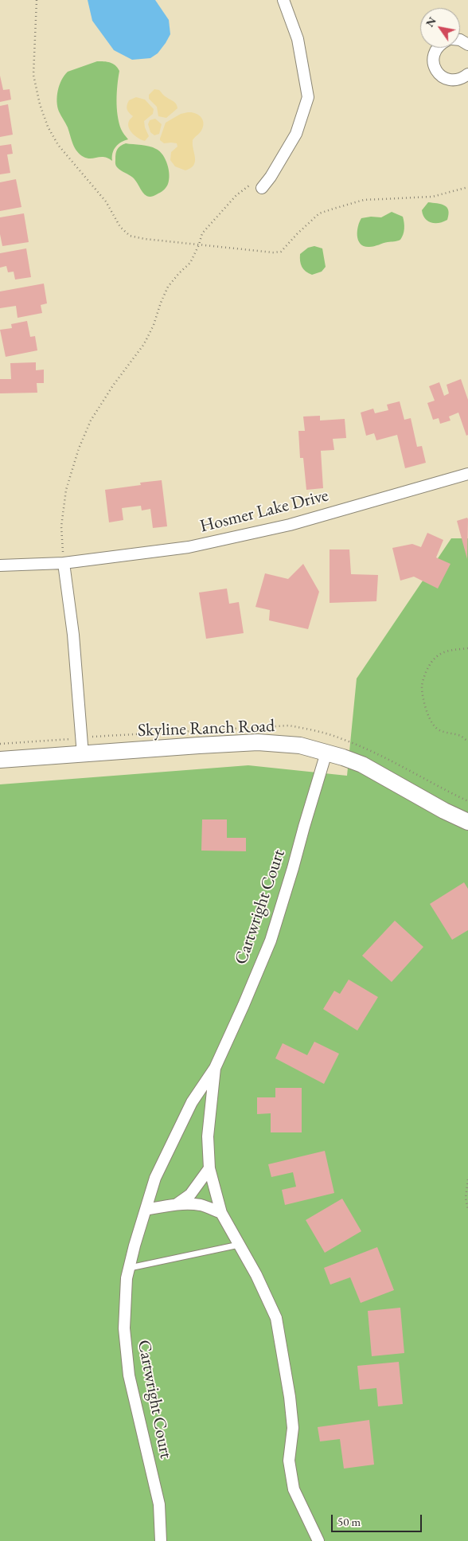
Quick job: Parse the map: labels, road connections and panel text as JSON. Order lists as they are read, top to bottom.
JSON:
{
  "streets": {
    "street": ["Hosmer Lake Drive", "Skyline Ranch Road", "Cartwright Court"]
  },
  "crossings": [
    ["Skyline Ranch Road", "Cartwright Court"]
  ],
  "scale_bar": "50 m",
  "north": "top left"
}
